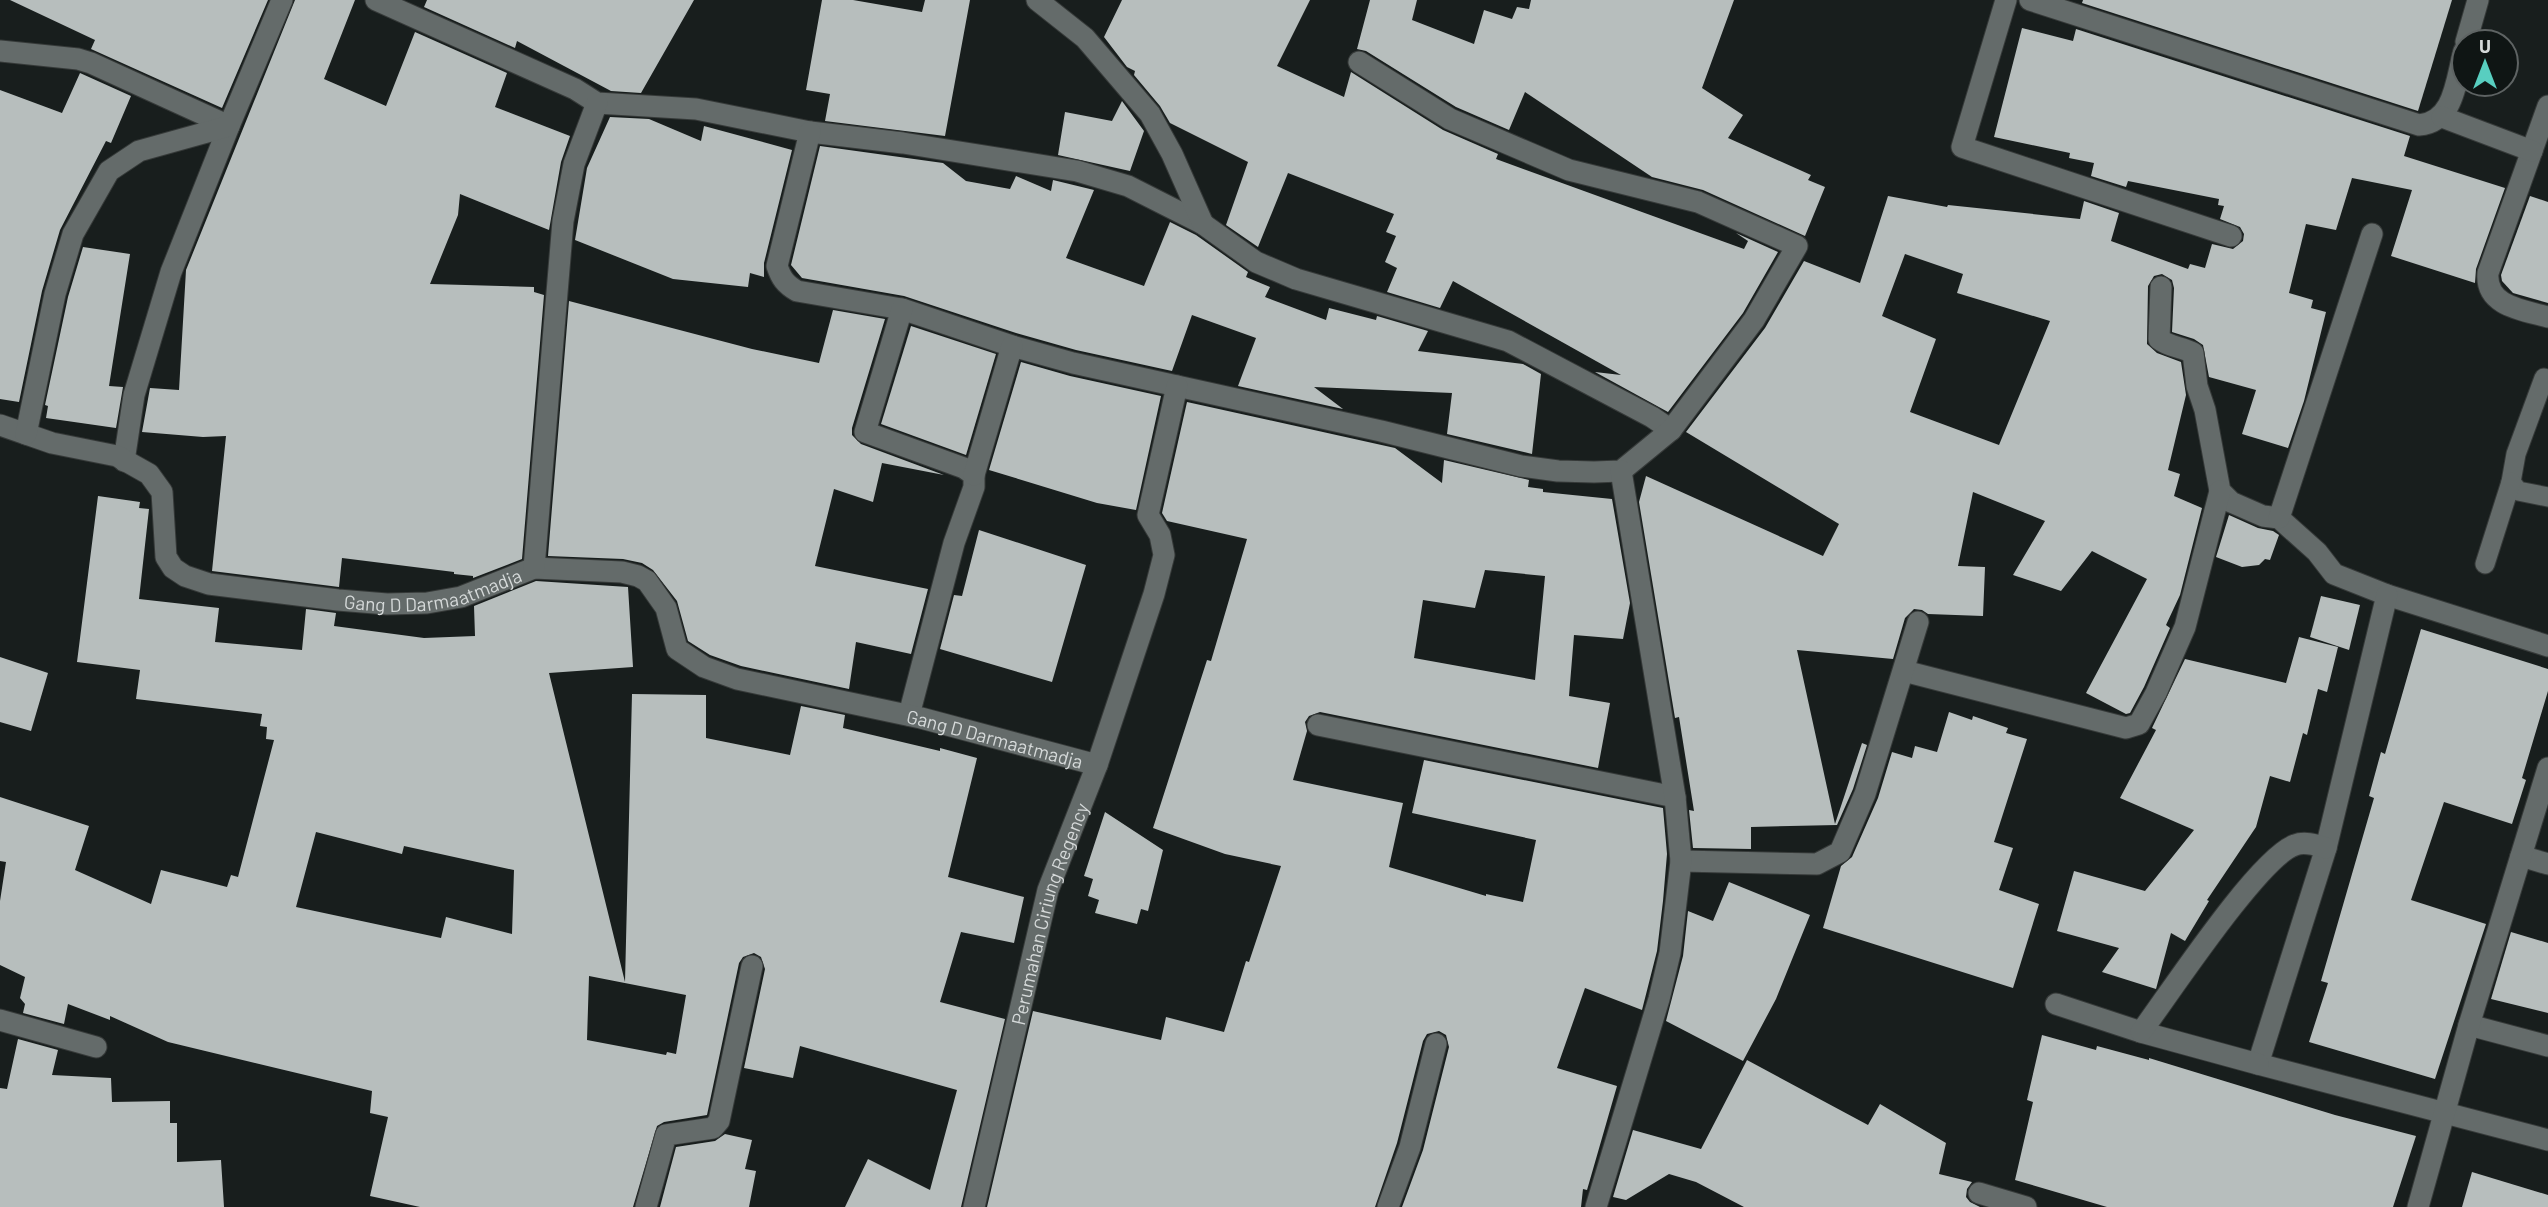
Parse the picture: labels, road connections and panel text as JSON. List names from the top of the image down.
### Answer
{
  "streets": {
    "street": ["Gang D Darmaatmadja", "Perumahan Ciriung Regency"]
  },
  "crossings": [
    ["Gang D Darmaatmadja", "Perumahan Ciriung Regency"]
  ],
  "north": "top"
}
